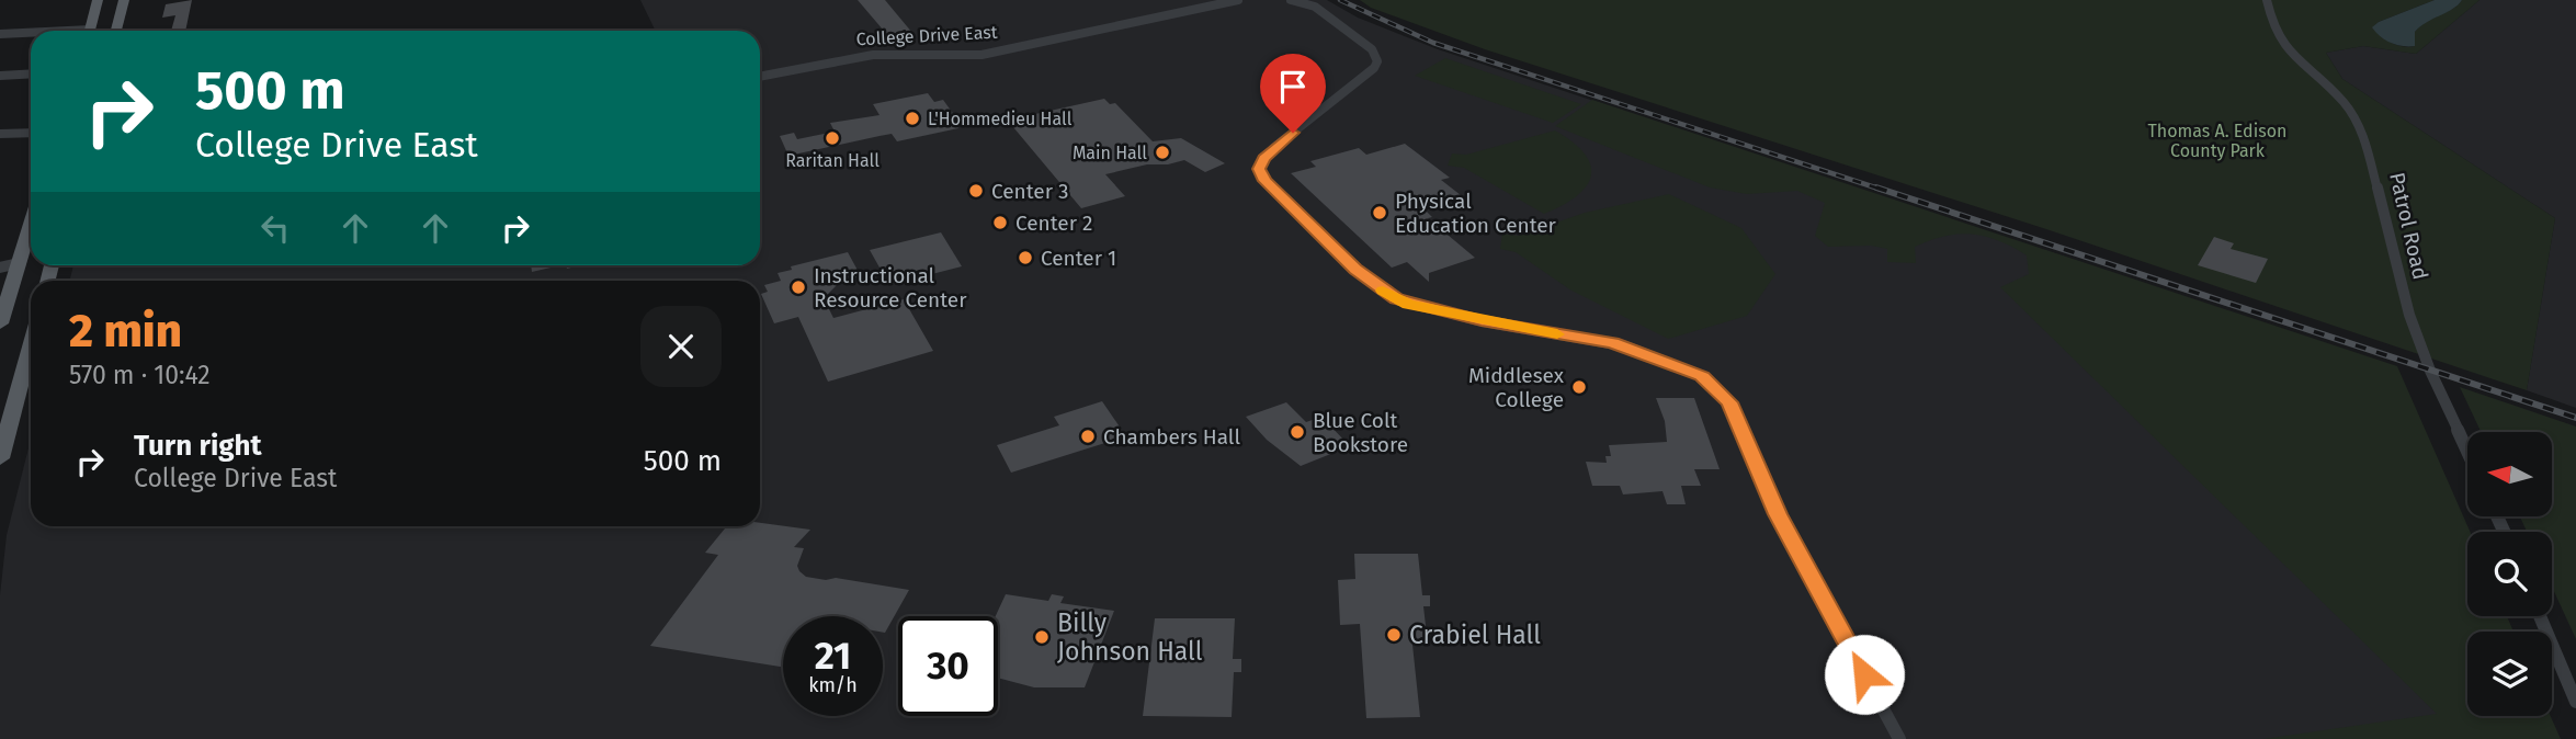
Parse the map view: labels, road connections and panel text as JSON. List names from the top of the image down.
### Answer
{
  "streets": {
    "street": ["College Drive East", "Patrol Road"]
  },
  "parks": ["Thomas A. Edison County Park"],
  "places": [
    "L'Hommedieu Hall",
    "Raritan Hall",
    "Main Hall",
    "Center 3",
    "Physical Education Center",
    "Center 2",
    "Center 1",
    "Instructional Resource Center",
    "Middlesex College",
    "Blue Colt Bookstore",
    "Chambers Hall",
    "Crabiel Hall",
    "Billy Johnson Hall"
  ],
  "north": "left",
  "page": {
    "turn": ["500 m", "College Drive East"],
    "heading": ["2 min", "570 m · 10:42"],
    "list": [
      {
        "name": "Turn right",
        "note": "College Drive East",
        "value": "500 m"
      }
    ],
    "speed": "21 km/h",
    "limit": "30"
  }
}
